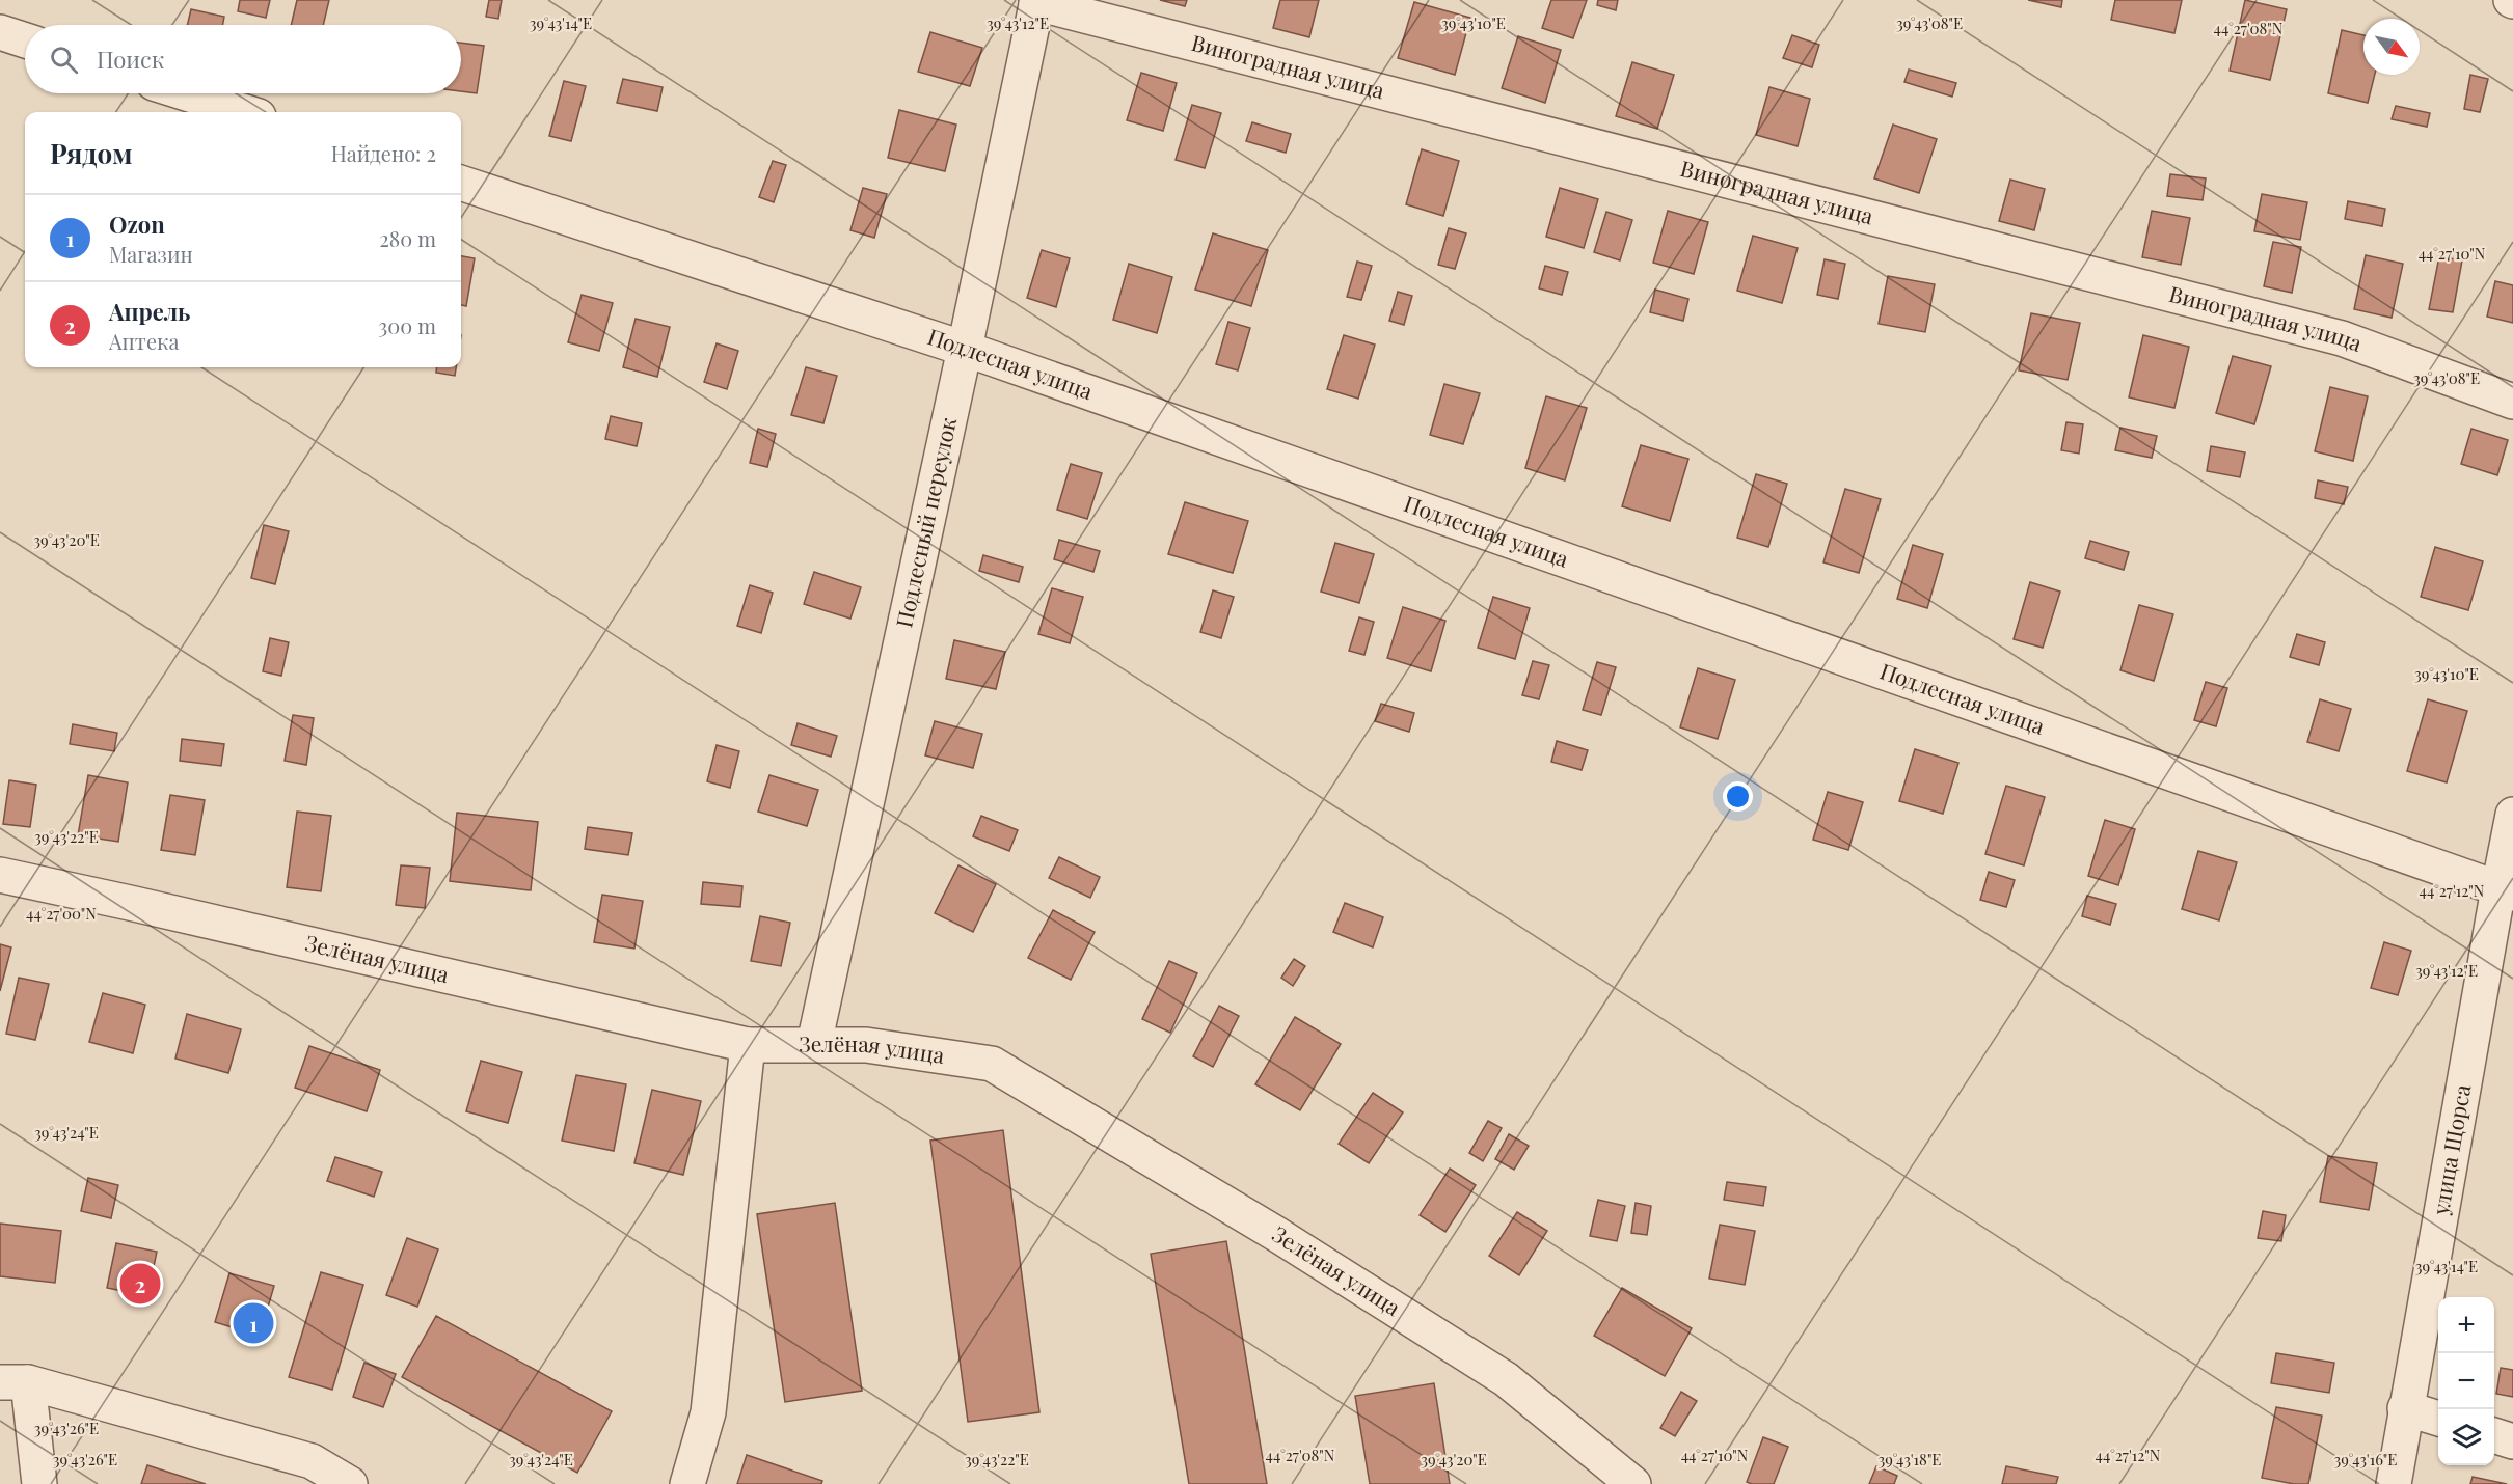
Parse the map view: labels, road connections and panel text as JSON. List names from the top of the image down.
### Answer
{
  "streets": {
    "street": [
      "Виноградная улица",
      "Подлесная улица",
      "Подлесный переулок",
      "Зелёная улица",
      "улица Щорса"
    ]
  },
  "crossings": [
    ["Виноградная улица", "Подлесный переулок"],
    ["Подлесная улица", "Подлесный переулок"],
    ["Подлесная улица", "улица Щорса"],
    ["Подлесный переулок", "Зелёная улица"]
  ],
  "north": "bottom right",
  "page": {
    "search": "Поиск",
    "heading": ["Рядом", "Найдено: 2"],
    "list": [
      {
        "mark": "1",
        "name": "Ozon",
        "note": "Магазин",
        "value": "280 m"
      },
      {
        "mark": "2",
        "name": "Апрель",
        "note": "Аптека",
        "value": "300 m"
      }
    ],
    "pins": ["2", "1"],
    "map_buttons": ["+", "−"]
  },
  "coordinates": [
    "39°43'12\"E",
    "39°43'14\"E",
    "39°43'10\"E",
    "39°43'08\"E",
    "44°27'08\"N",
    "44°27'10\"N",
    "39°43'20\"E",
    "39°43'22\"E",
    "44°27'12\"N",
    "44°27'00\"N",
    "39°43'24\"E",
    "39°43'26\"E",
    "39°43'18\"E",
    "39°43'16\"E"
  ]
}
